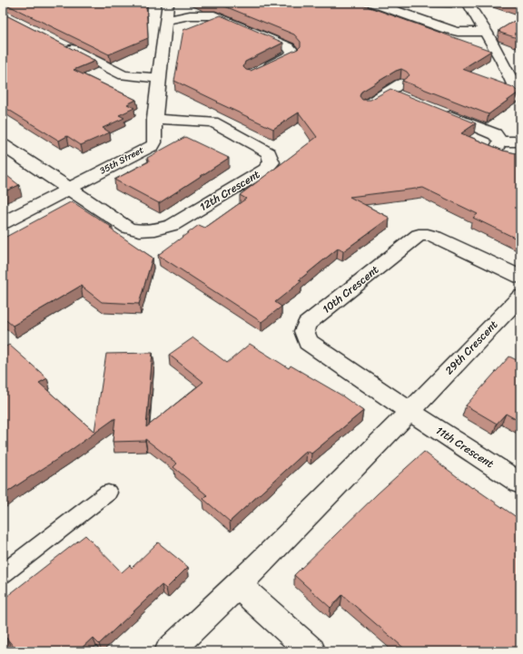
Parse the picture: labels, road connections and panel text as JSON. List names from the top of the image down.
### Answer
{
  "streets": {
    "street": [
      "35th Street",
      "12th Crescent",
      "10th Crescent",
      "29th Crescent",
      "11th Crescent"
    ]
  },
  "crossings": [
    ["35th Street", "12th Crescent"],
    ["10th Crescent", "29th Crescent"],
    ["10th Crescent", "11th Crescent"],
    ["29th Crescent", "11th Crescent"]
  ]
}
